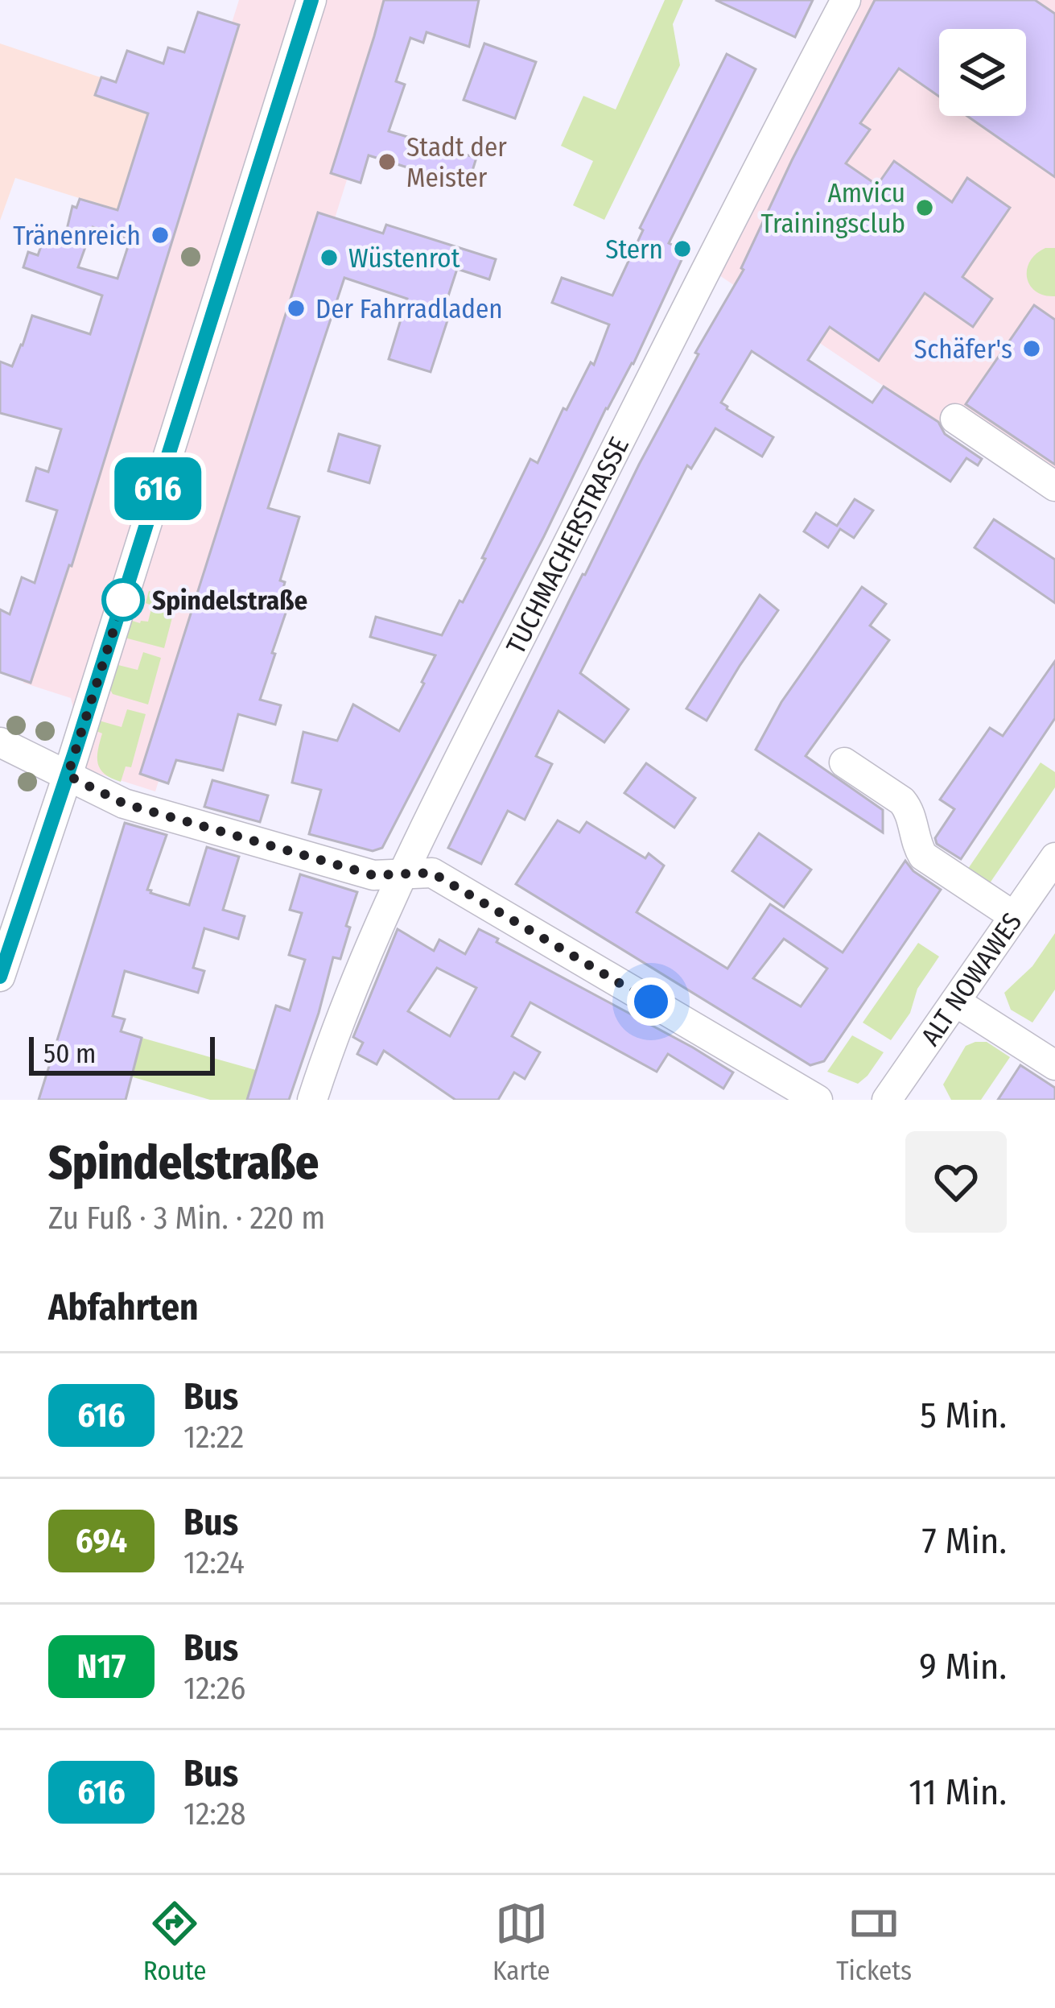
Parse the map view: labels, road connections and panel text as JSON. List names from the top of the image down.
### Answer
{
  "streets": {
    "street": ["TUCHMACHERSTRASSE", "ALT NOWAWES"]
  },
  "places": [
    "Stadt der Meister",
    "Amvicu Trainingsclub",
    "Tränenreich",
    "Stern",
    "Wüstenrot",
    "Der Fahrradladen",
    "Schäfer's",
    "Spindelstraße"
  ],
  "lines": ["bus line 616"],
  "scale_bar": "50 m",
  "page": {
    "on_map": "616",
    "scale": "50 m",
    "heading": [
      ["Spindelstraße", "Zu Fuß · 3 Min. · 220 m"],
      "Abfahrten"
    ],
    "list": [
      {
        "mark": "616",
        "name": "Bus",
        "note": "12:22",
        "value": "5 Min."
      },
      {
        "mark": "694",
        "name": "Bus",
        "note": "12:24",
        "value": "7 Min."
      },
      {
        "mark": "N17",
        "name": "Bus",
        "note": "12:26",
        "value": "9 Min."
      },
      {
        "mark": "616",
        "name": "Bus",
        "note": "12:28",
        "value": "11 Min."
      }
    ],
    "tabs": ["Route", "Karte", "Tickets"]
  }
}
